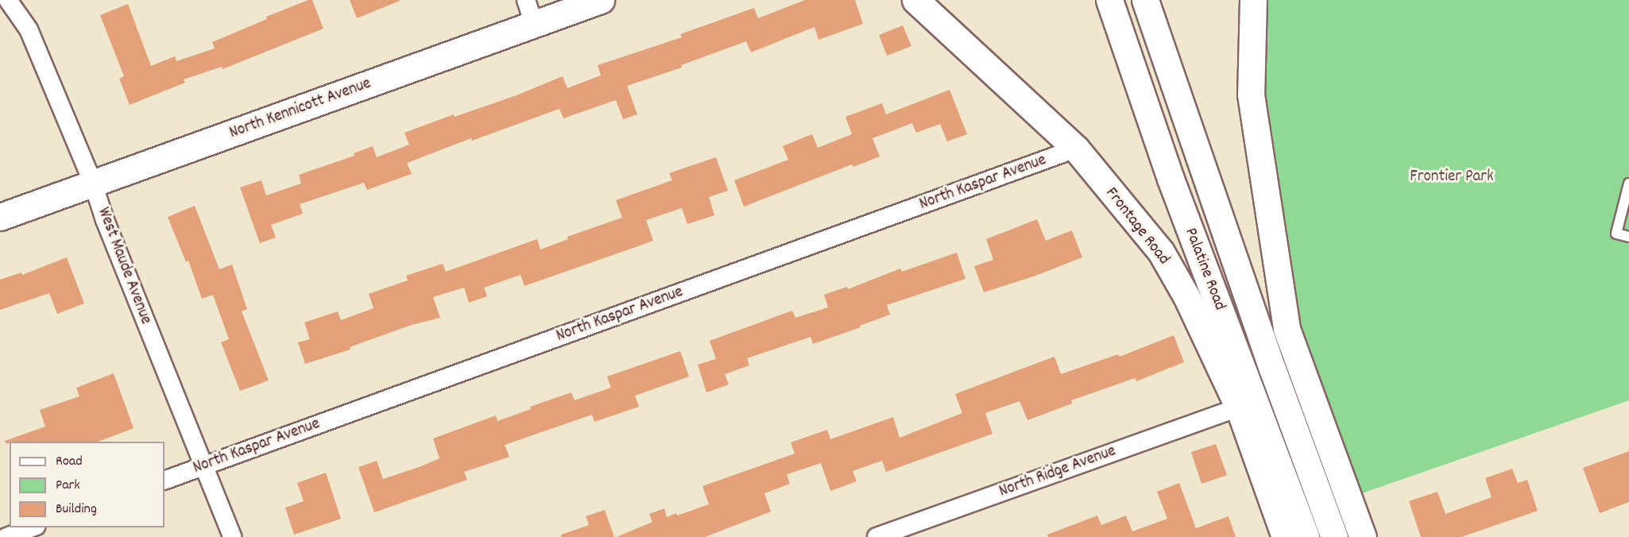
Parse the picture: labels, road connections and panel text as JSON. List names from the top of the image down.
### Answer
{
  "streets": {
    "main road": ["North Kennicott Avenue", "Frontage Road", "Palatine Road"],
    "street": ["North Kaspar Avenue", "West Maude Avenue", "North Ridge Avenue"]
  },
  "crossings": [
    ["North Kennicott Avenue", "West Maude Avenue"],
    ["North Kaspar Avenue", "Frontage Road"],
    ["North Kaspar Avenue", "West Maude Avenue"],
    ["Frontage Road", "North Ridge Avenue"]
  ],
  "parks": ["Frontier Park"],
  "legend": ["Road", "Park", "Building"]
}
